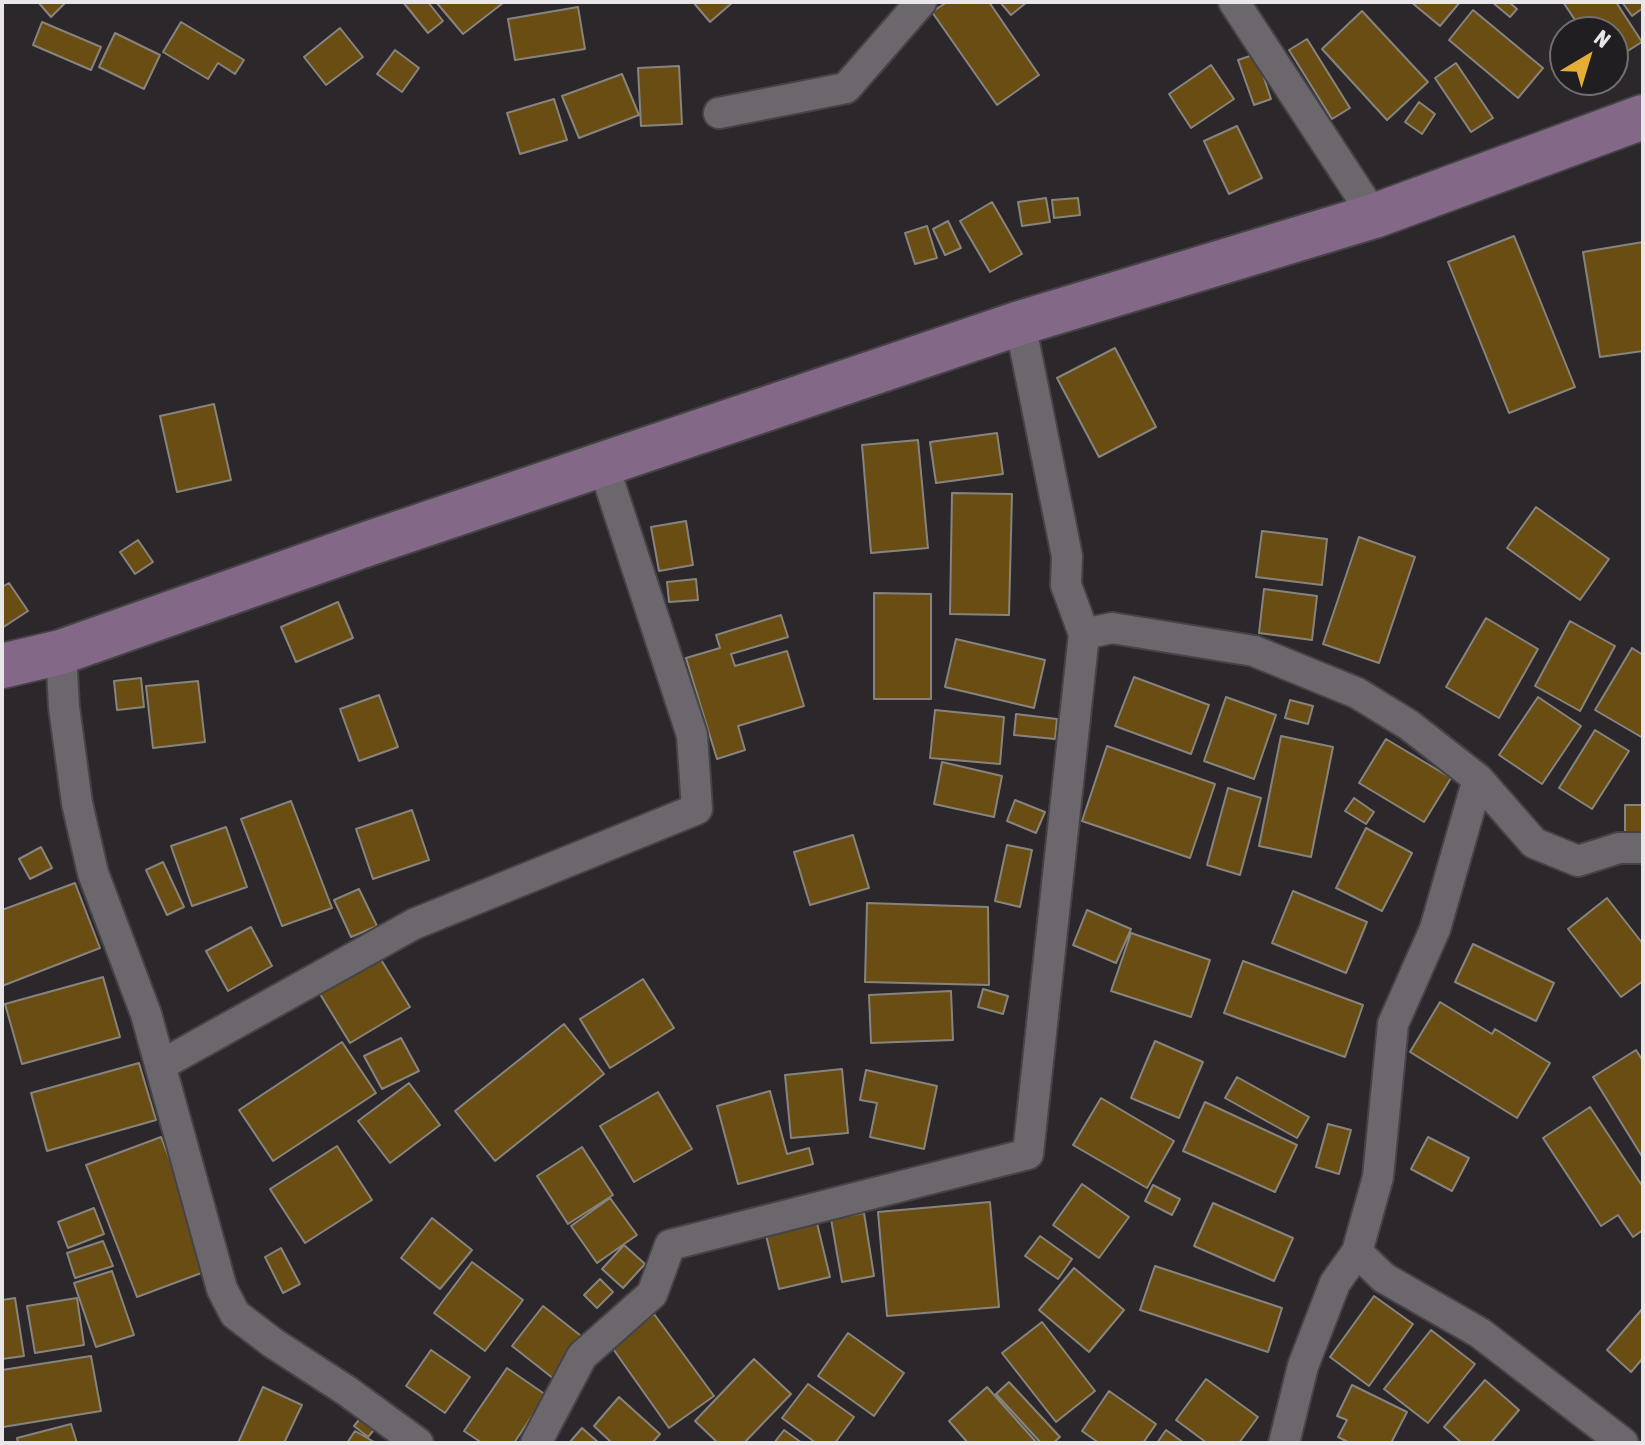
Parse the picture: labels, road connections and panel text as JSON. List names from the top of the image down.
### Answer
{
  "north": "top right"
}
